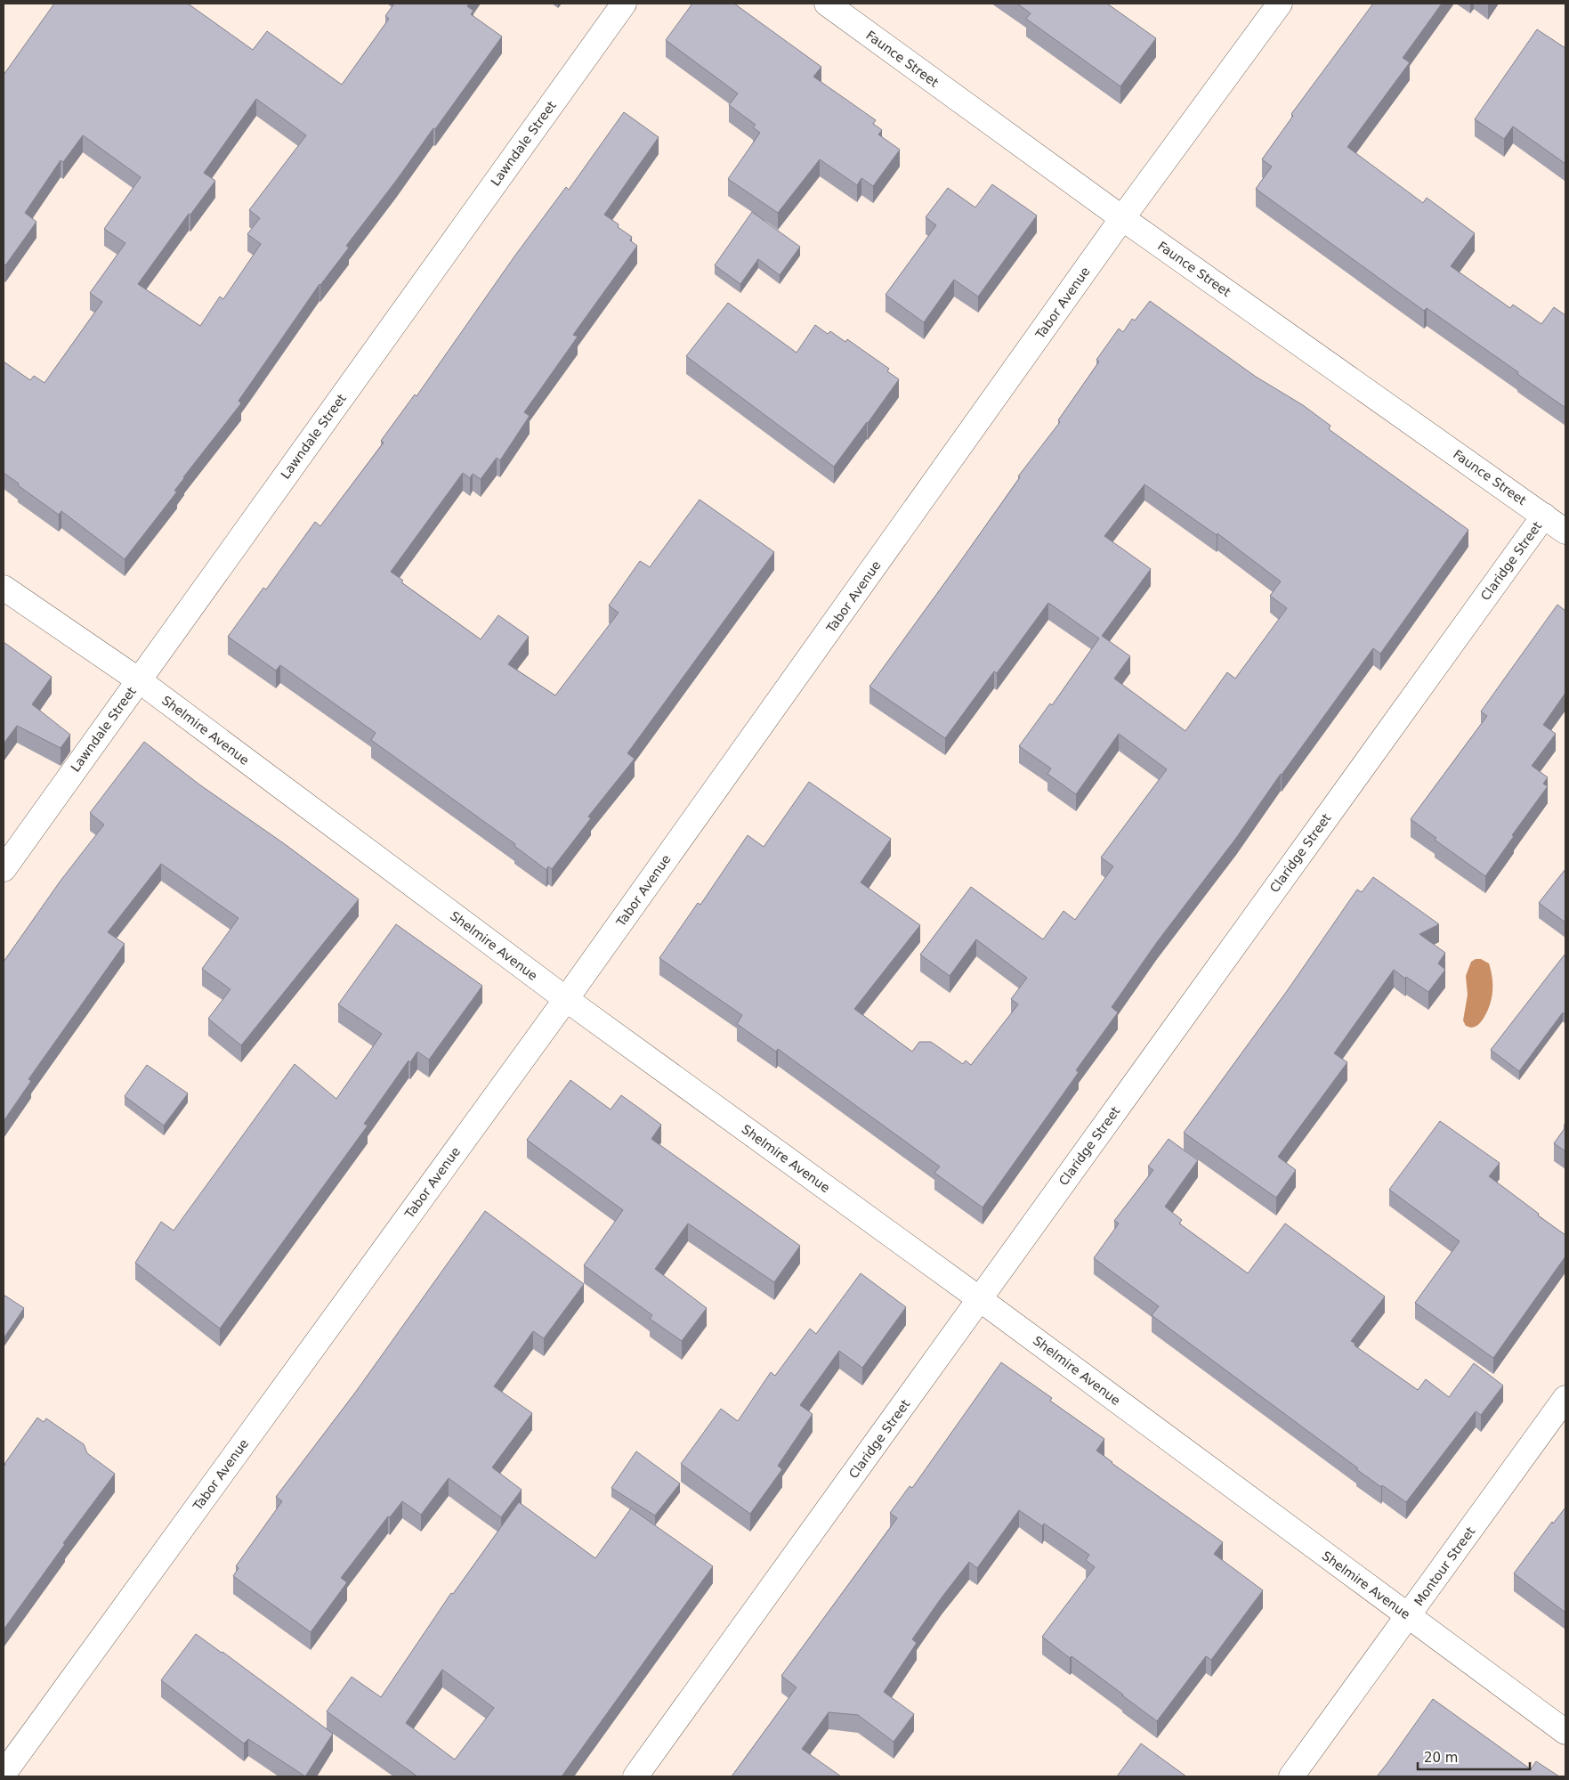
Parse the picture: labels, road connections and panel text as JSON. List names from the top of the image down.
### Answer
{
  "streets": {
    "street": [
      "Faunce Street",
      "Lawndale Street",
      "Tabor Avenue",
      "Claridge Street",
      "Shelmire Avenue",
      "Montour Street"
    ]
  },
  "crossings": [
    ["Faunce Street", "Tabor Avenue"],
    ["Faunce Street", "Claridge Street"],
    ["Lawndale Street", "Shelmire Avenue"],
    ["Tabor Avenue", "Shelmire Avenue"],
    ["Claridge Street", "Shelmire Avenue"],
    ["Shelmire Avenue", "Montour Street"]
  ],
  "scale_bar": "20 m"
}
